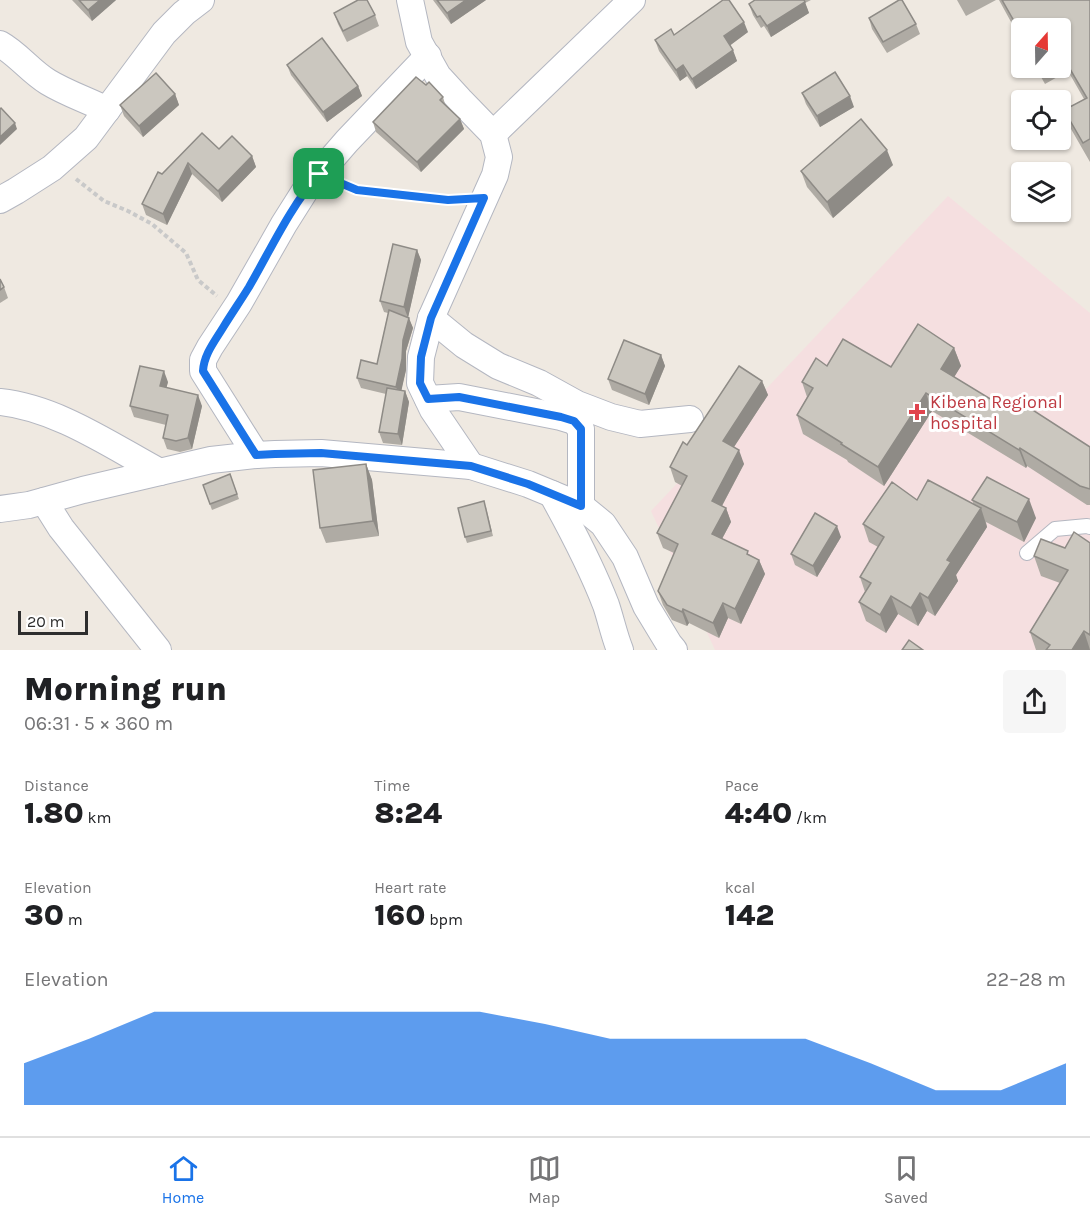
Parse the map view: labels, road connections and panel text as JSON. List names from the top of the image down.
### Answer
{
  "places": {
    "health": ["Kibena Regional hospital"]
  },
  "scale_bar": "20 m",
  "north": "top",
  "page": {
    "scale": "20 m",
    "heading": ["Morning run", "06:31 · 5 × 360 m"],
    "stats": [
      ["Distance", "1.80 km"],
      ["Time", "8:24"],
      ["Pace", "4:40 /km"],
      ["Elevation", "30 m"],
      ["Heart rate", "160 bpm"],
      ["kcal", "142"]
    ],
    "chart": ["Elevation", "22–28 m"],
    "tabs": ["Home", "Map", "Saved"]
  }
}
